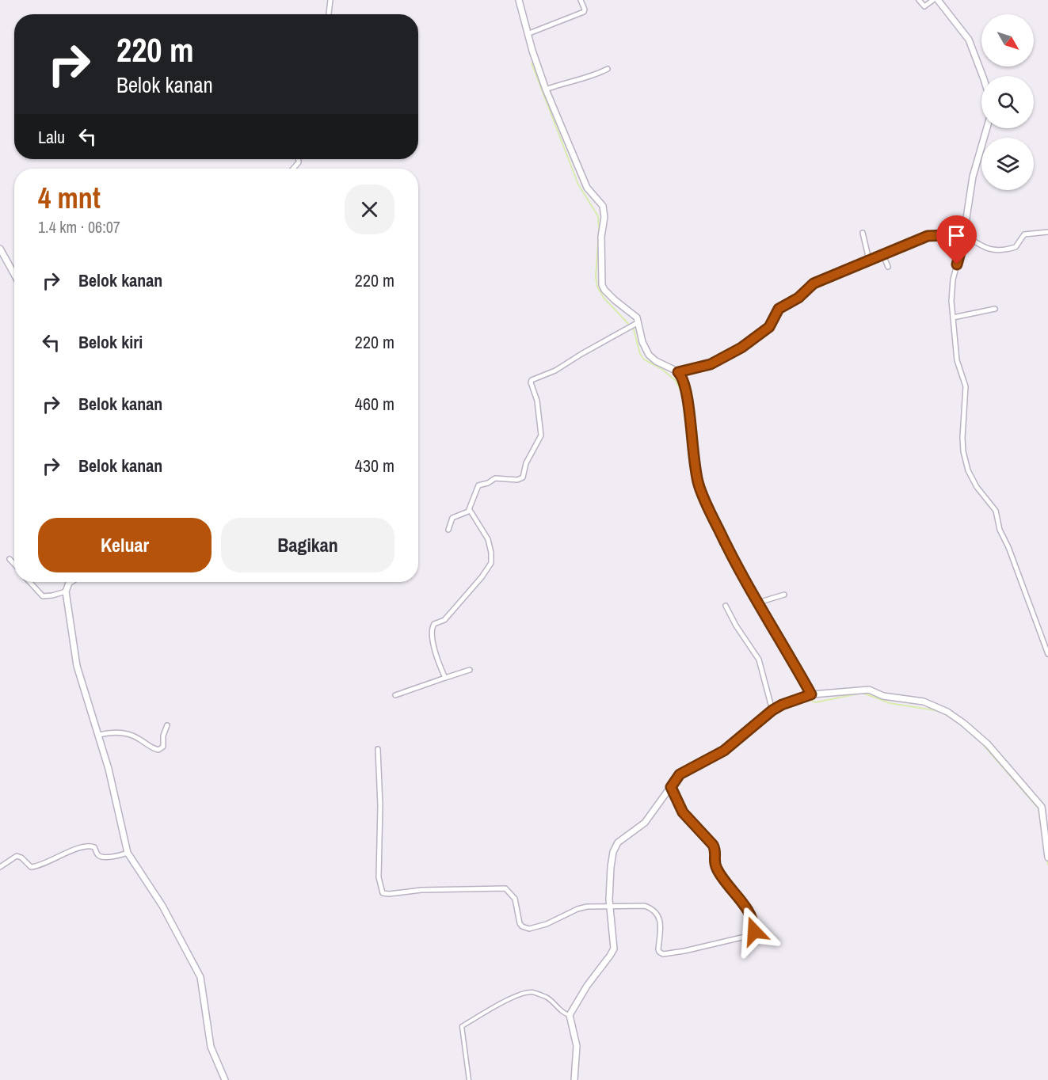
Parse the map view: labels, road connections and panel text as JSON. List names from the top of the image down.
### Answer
{
  "north": "bottom right",
  "page": {
    "turn": ["220 m", "Belok kanan"],
    "then": "Lalu",
    "heading": ["4 mnt", "1.4 km · 06:07"],
    "list": [
      {
        "name": "Belok kanan",
        "value": "220 m"
      },
      {
        "name": "Belok kiri",
        "value": "220 m"
      },
      {
        "name": "Belok kanan",
        "value": "460 m"
      },
      {
        "name": "Belok kanan",
        "value": "430 m"
      }
    ],
    "buttons": ["Keluar", "Bagikan"]
  }
}
